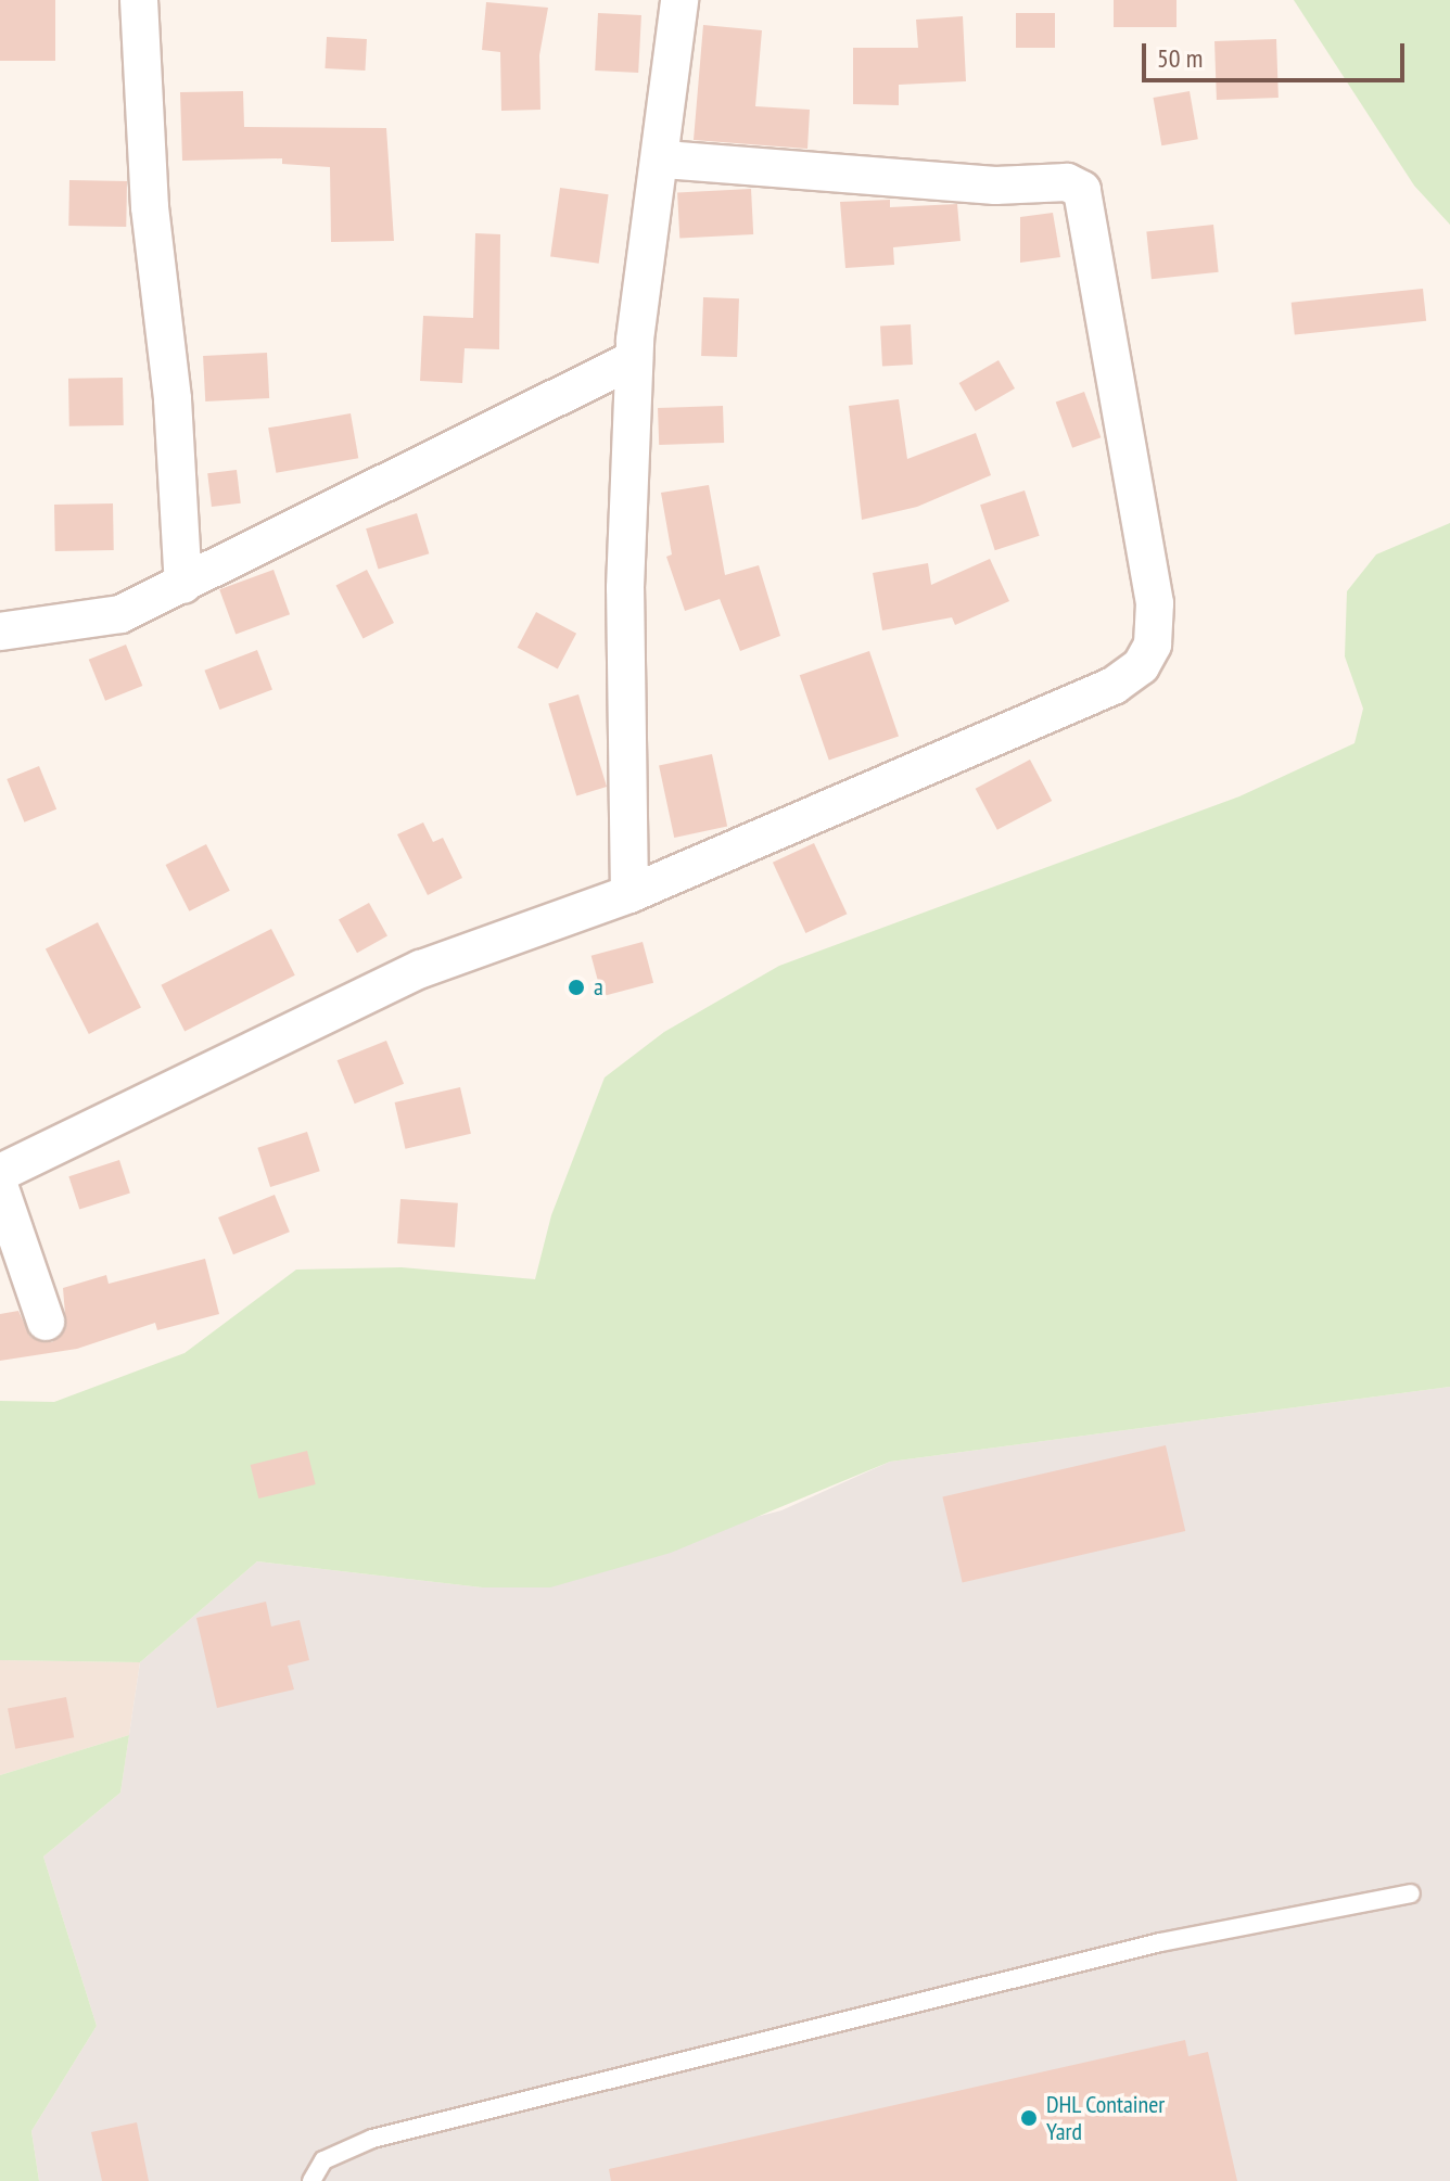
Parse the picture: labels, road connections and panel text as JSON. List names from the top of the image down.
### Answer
{
  "places": ["a", "DHL Container Yard"],
  "scale_bar": "50 m"
}
